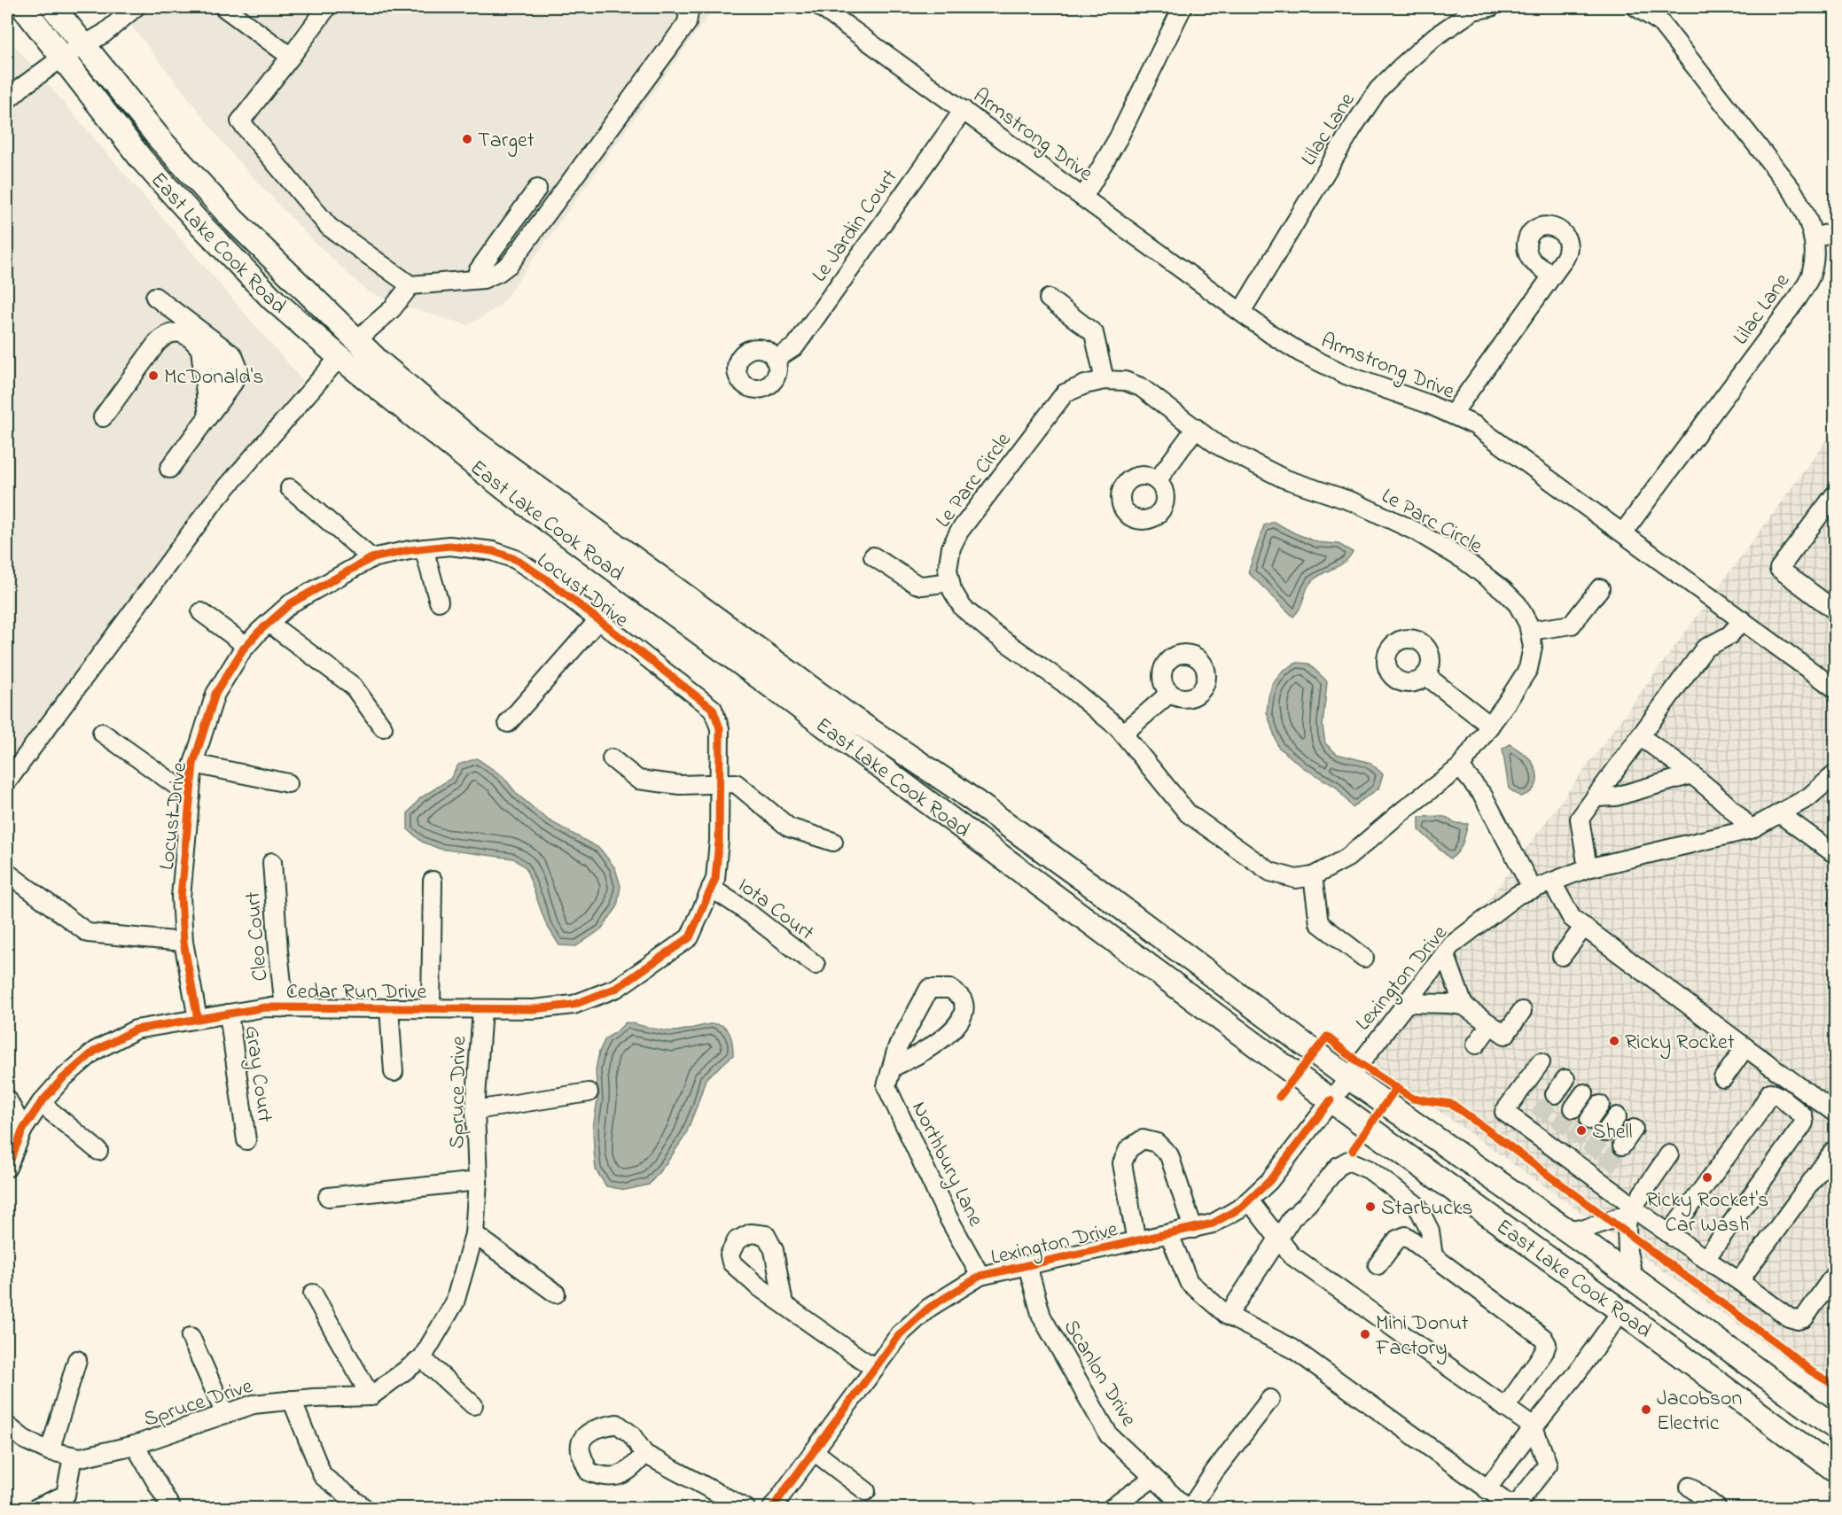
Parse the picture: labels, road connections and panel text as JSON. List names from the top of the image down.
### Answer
{
  "streets": {
    "main road": ["East Lake Cook Road"],
    "street": [
      "Lilac Lane",
      "Armstrong Drive",
      "Le Jardin Court",
      "Le Parc Circle",
      "Locust Drive",
      "Iota Court",
      "Cleo Court",
      "Lexington Drive",
      "Cedar Run Drive",
      "Gray Court",
      "Spruce Drive",
      "Northbury Lane",
      "Scanlon Drive"
    ]
  },
  "crossings": [
    ["Lilac Lane", "Armstrong Drive"],
    ["Armstrong Drive", "Le Jardin Court"],
    ["East Lake Cook Road", "Lexington Drive"],
    ["Locust Drive", "Iota Court"],
    ["Locust Drive", "Cedar Run Drive"],
    ["Iota Court", "Cedar Run Drive"],
    ["Cleo Court", "Cedar Run Drive"],
    ["Lexington Drive", "Northbury Lane"],
    ["Lexington Drive", "Scanlon Drive"],
    ["Cedar Run Drive", "Gray Court"],
    ["Cedar Run Drive", "Spruce Drive"]
  ],
  "places": [
    "Target",
    "McDonald's",
    "Ricky Rocket",
    "Shell",
    "Ricky Rocket's Car Wash",
    "Starbucks",
    "Mini Donut Factory",
    "Jacobson Electric"
  ]
}
